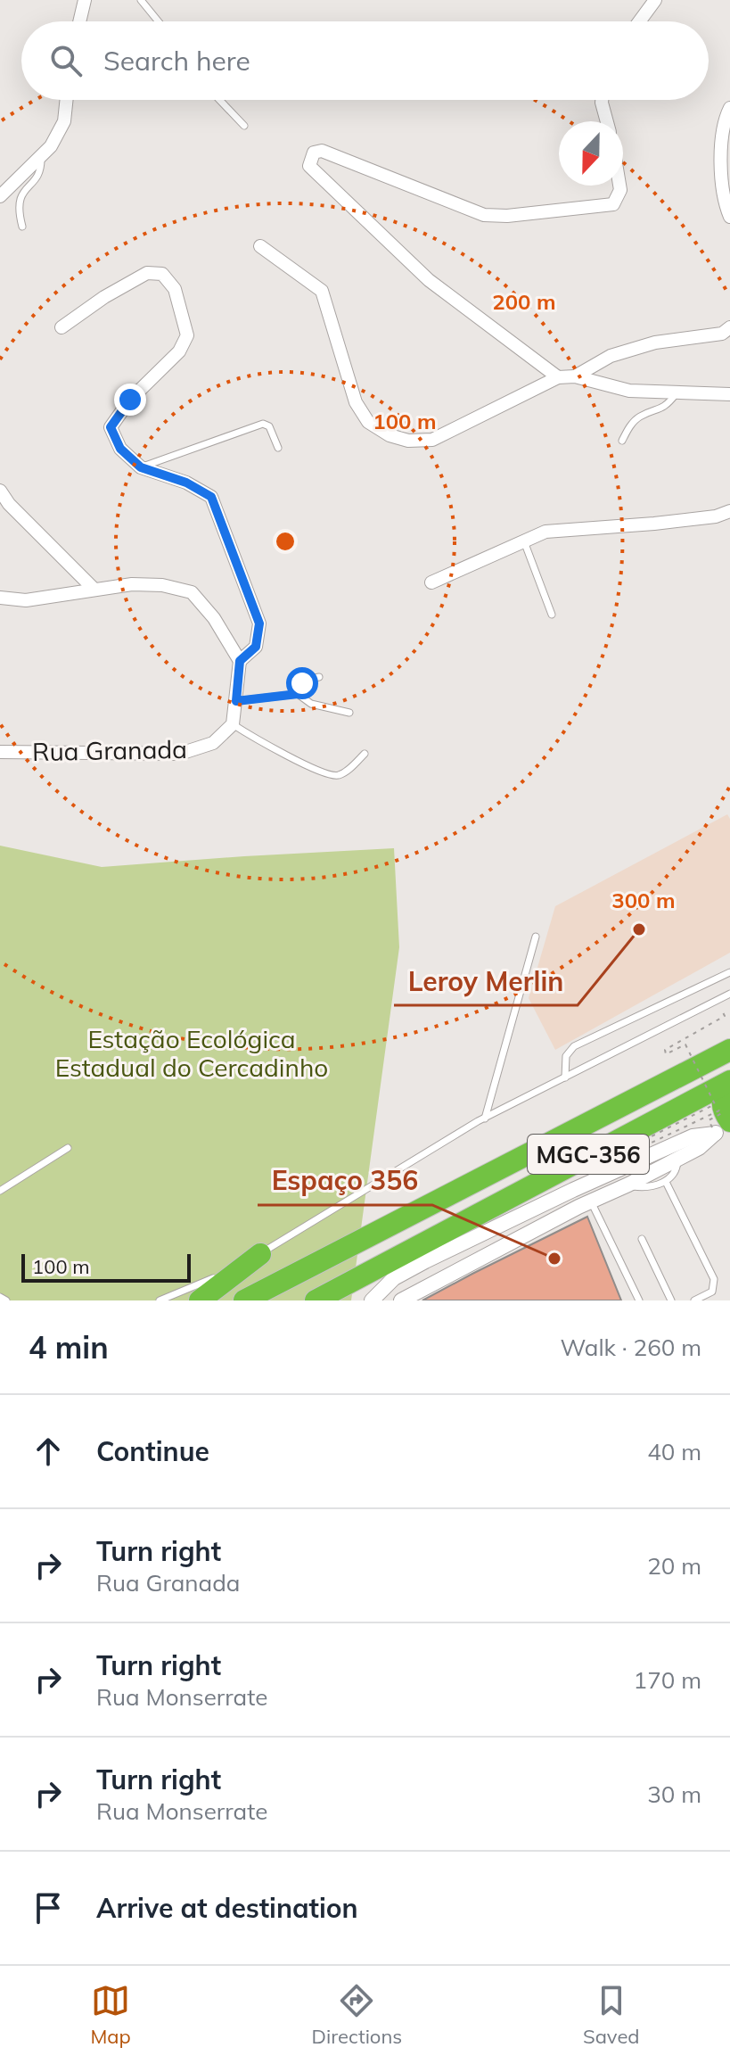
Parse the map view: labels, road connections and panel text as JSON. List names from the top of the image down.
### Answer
{
  "streets": {
    "highway": ["MGC-356"],
    "street": ["Rua Granada"]
  },
  "parks": ["Estação Ecológica Estadual do Cercadinho"],
  "places": ["Leroy Merlin", "Espaço 356"],
  "scale_bar": "100 m",
  "north": "bottom",
  "page": {
    "search": "Search here",
    "scale": "100 m",
    "heading": ["4 min", "Walk · 260 m"],
    "list": [
      ["Continue", "40 m"],
      ["Turn right", "Rua Granada", "20 m"],
      ["Turn right", "Rua Monserrate", "170 m"],
      ["Turn right", "Rua Monserrate", "30 m"],
      "Arrive at destination"
    ],
    "nav": ["Map", "Directions", "Saved"]
  },
  "rings": ["200 m", "100 m", "300 m"]
}
